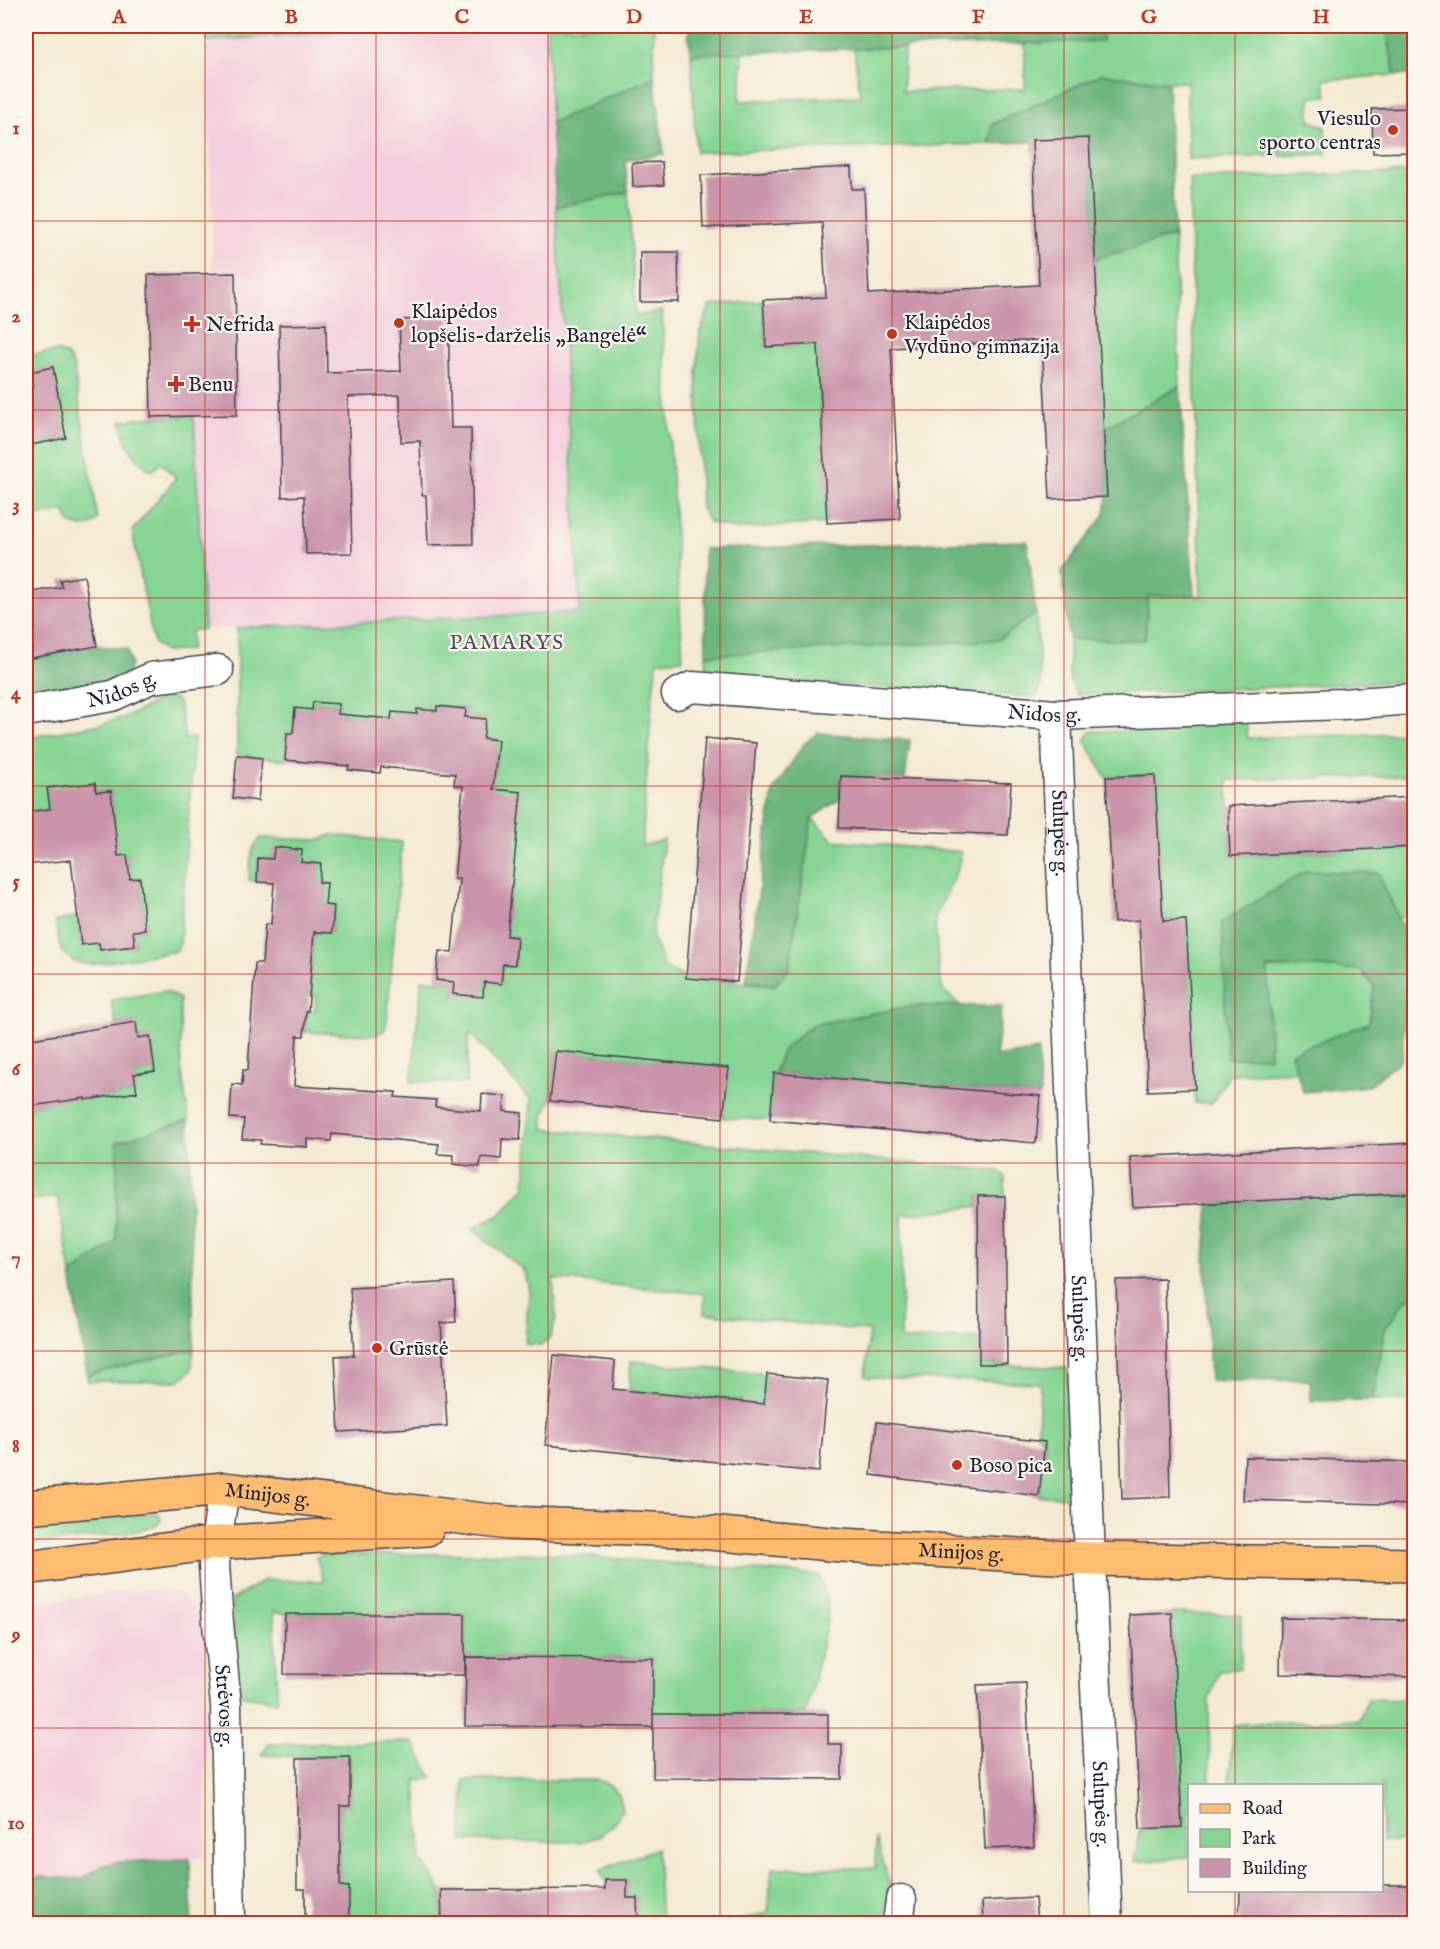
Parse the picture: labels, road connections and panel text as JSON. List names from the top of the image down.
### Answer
{
  "streets": {
    "main road": ["Minijos g."],
    "street": ["Nidos g.", "Sulupės g.", "Strėvos g."]
  },
  "crossings": [
    ["Nidos g.", "Sulupės g."],
    ["Sulupės g.", "Minijos g."],
    ["Minijos g.", "Strėvos g."]
  ],
  "districts": ["PAMARYS"],
  "places": {
    "other": [
      "Viesulo sporto centras",
      "Klaipėdos lopšelis-darželis „Bangelė“",
      "Klaipėdos Vydūno gimnazija",
      "Grūstė",
      "Boso pica"
    ],
    "health": ["Nefrida", "Benu"]
  },
  "legend": ["Road", "Park", "Building"],
  "grid": {
    "columns": [
      "A",
      "B",
      "C",
      "D",
      "E",
      "F",
      "G",
      "H"
    ],
    "rows": [
      "1",
      "2",
      "3",
      "4",
      "5",
      "6",
      "7",
      "8",
      "9",
      "10"
    ]
  }
}
